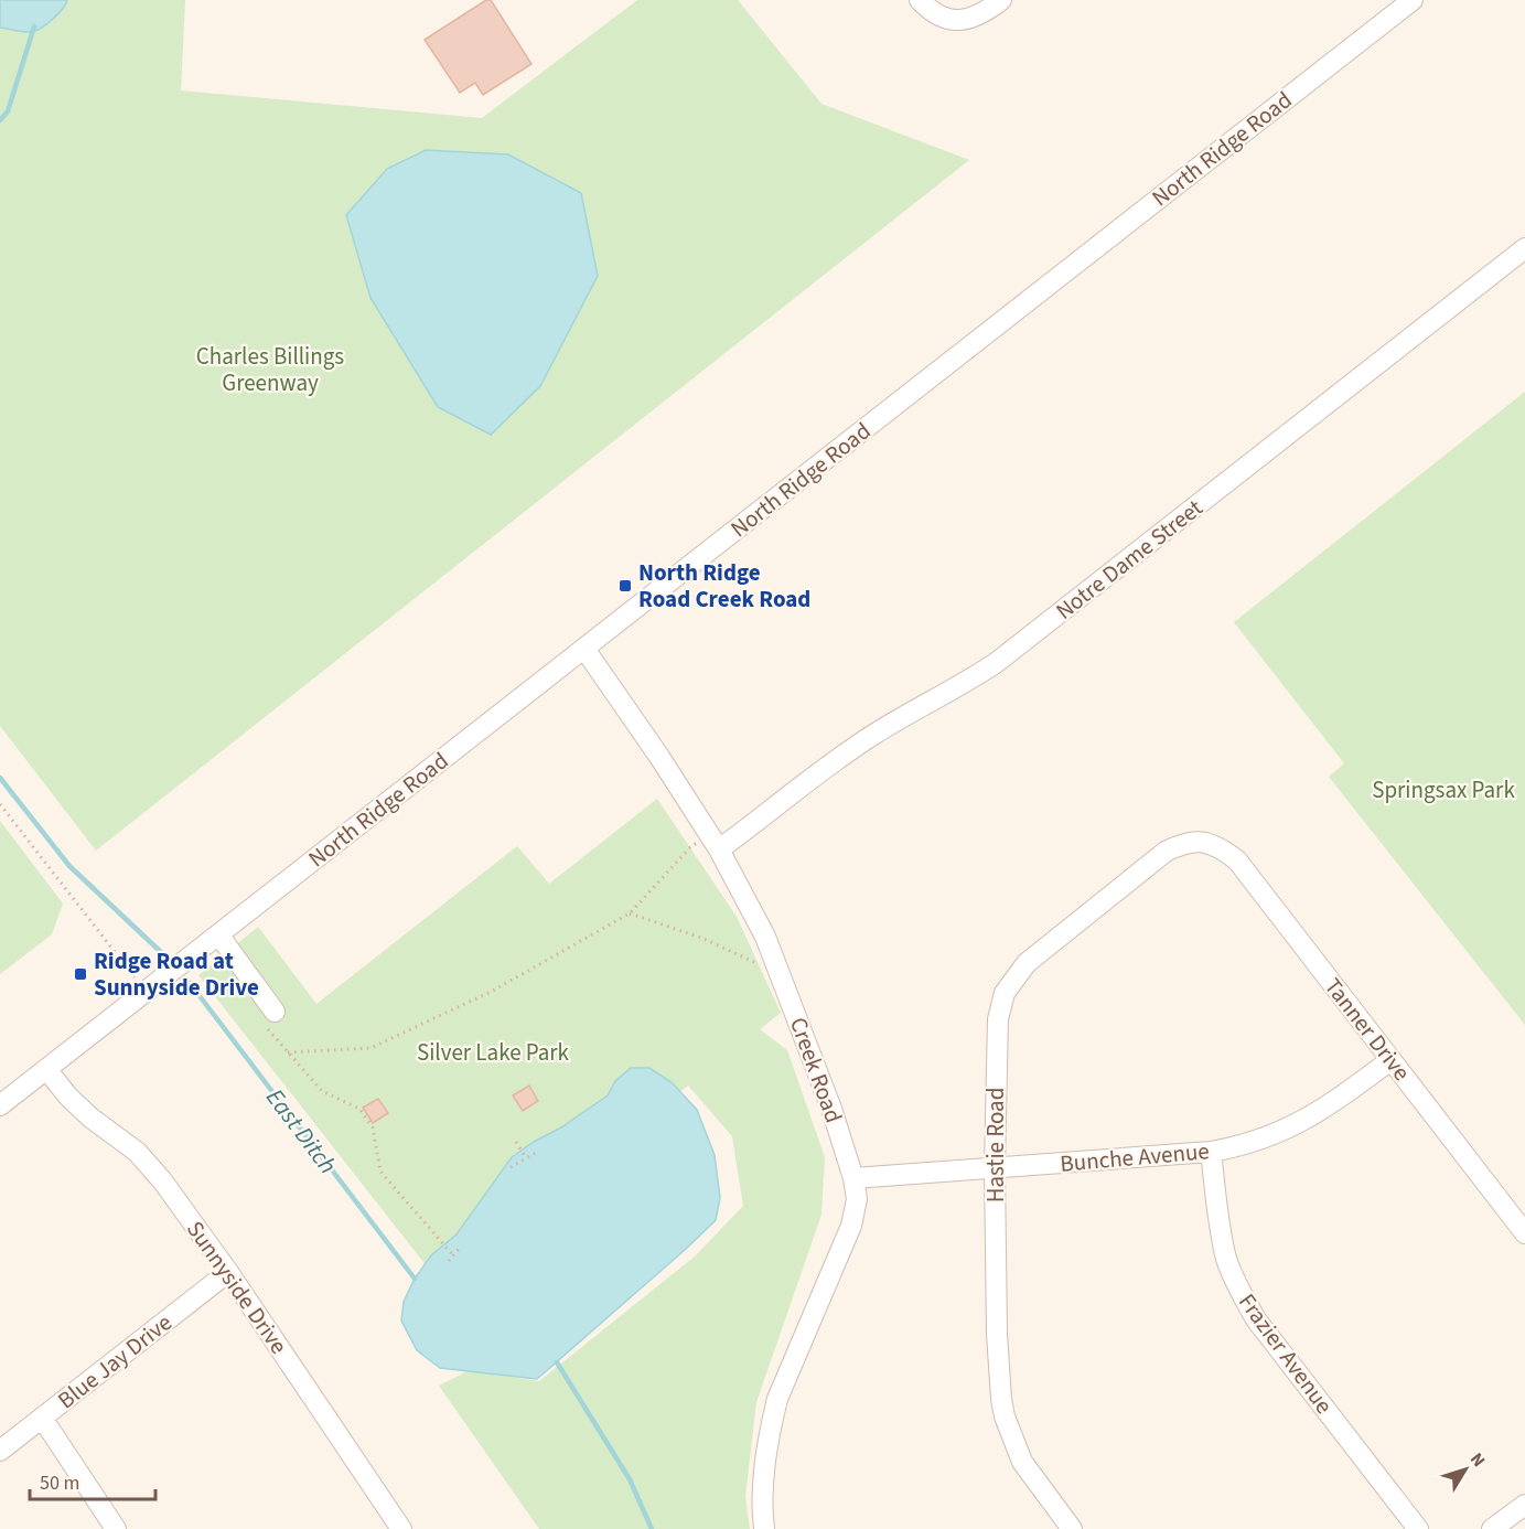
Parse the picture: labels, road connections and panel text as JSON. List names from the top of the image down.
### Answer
{
  "streets": {
    "street": [
      "North Ridge Road",
      "Notre Dame Street",
      "Tanner Drive",
      "Creek Road",
      "Hastie Road",
      "Bunche Avenue",
      "Sunnyside Drive",
      "Frazier Avenue",
      "Blue Jay Drive"
    ]
  },
  "crossings": [
    ["North Ridge Road", "Creek Road"],
    ["North Ridge Road", "Sunnyside Drive"],
    ["Notre Dame Street", "Creek Road"],
    ["Tanner Drive", "Hastie Road"],
    ["Tanner Drive", "Bunche Avenue"],
    ["Creek Road", "Bunche Avenue"],
    ["Hastie Road", "Bunche Avenue"],
    ["Bunche Avenue", "Frazier Avenue"],
    ["Sunnyside Drive", "Blue Jay Drive"]
  ],
  "water": ["East Ditch"],
  "parks": ["Charles Billings Greenway", "Springsax Park", "Silver Lake Park"],
  "places": {
    "transit": ["North Ridge Road Creek Road", "Ridge Road at Sunnyside Drive"]
  },
  "scale_bar": "50 m",
  "north": "top right"
}
